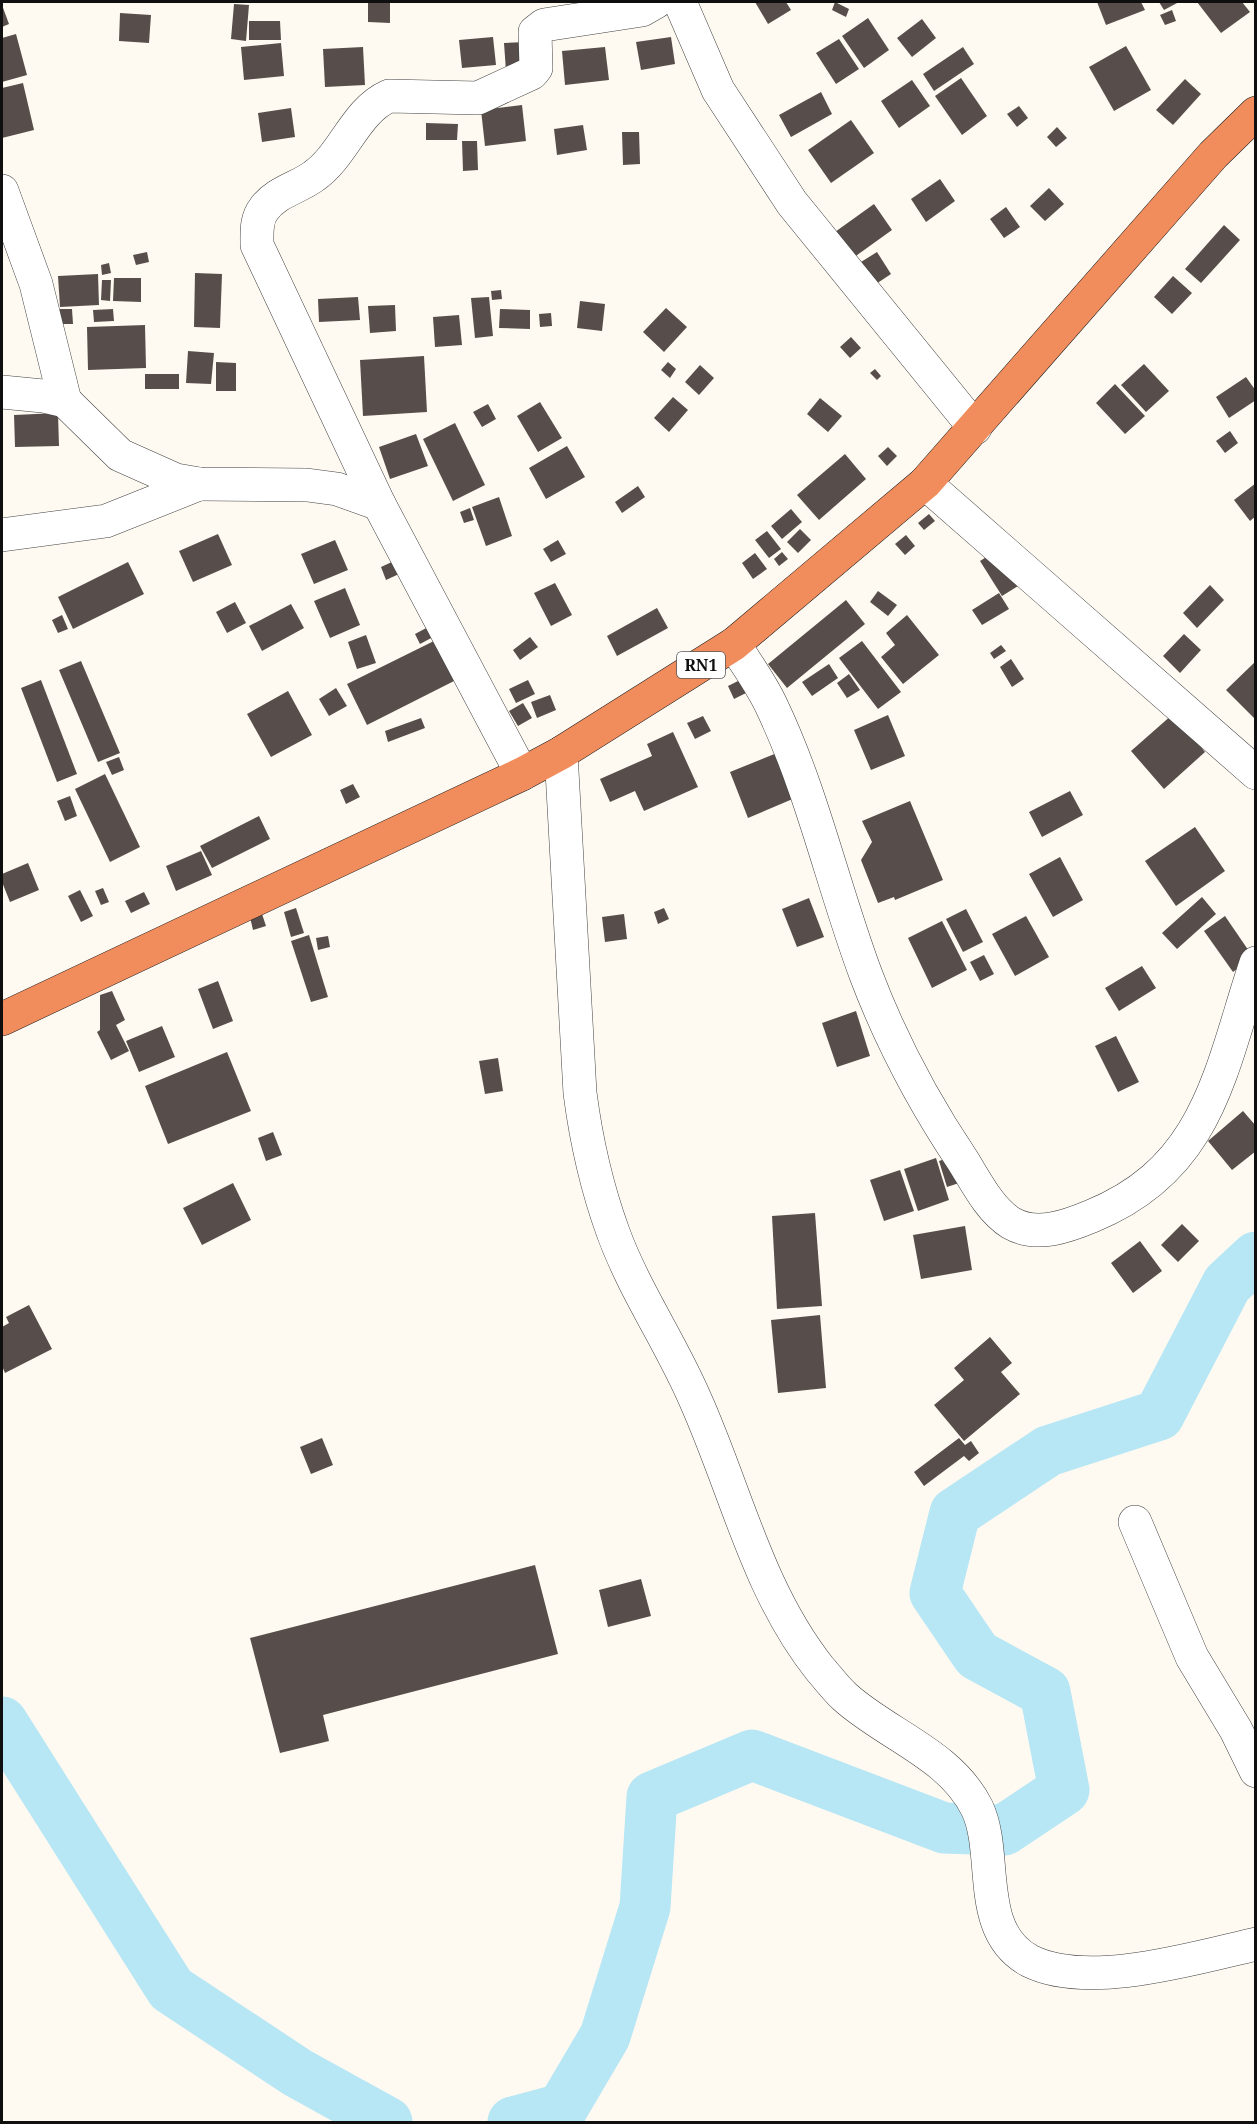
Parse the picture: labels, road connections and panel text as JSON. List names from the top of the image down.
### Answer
{
  "streets": {
    "highway": ["RN1"]
  }
}
